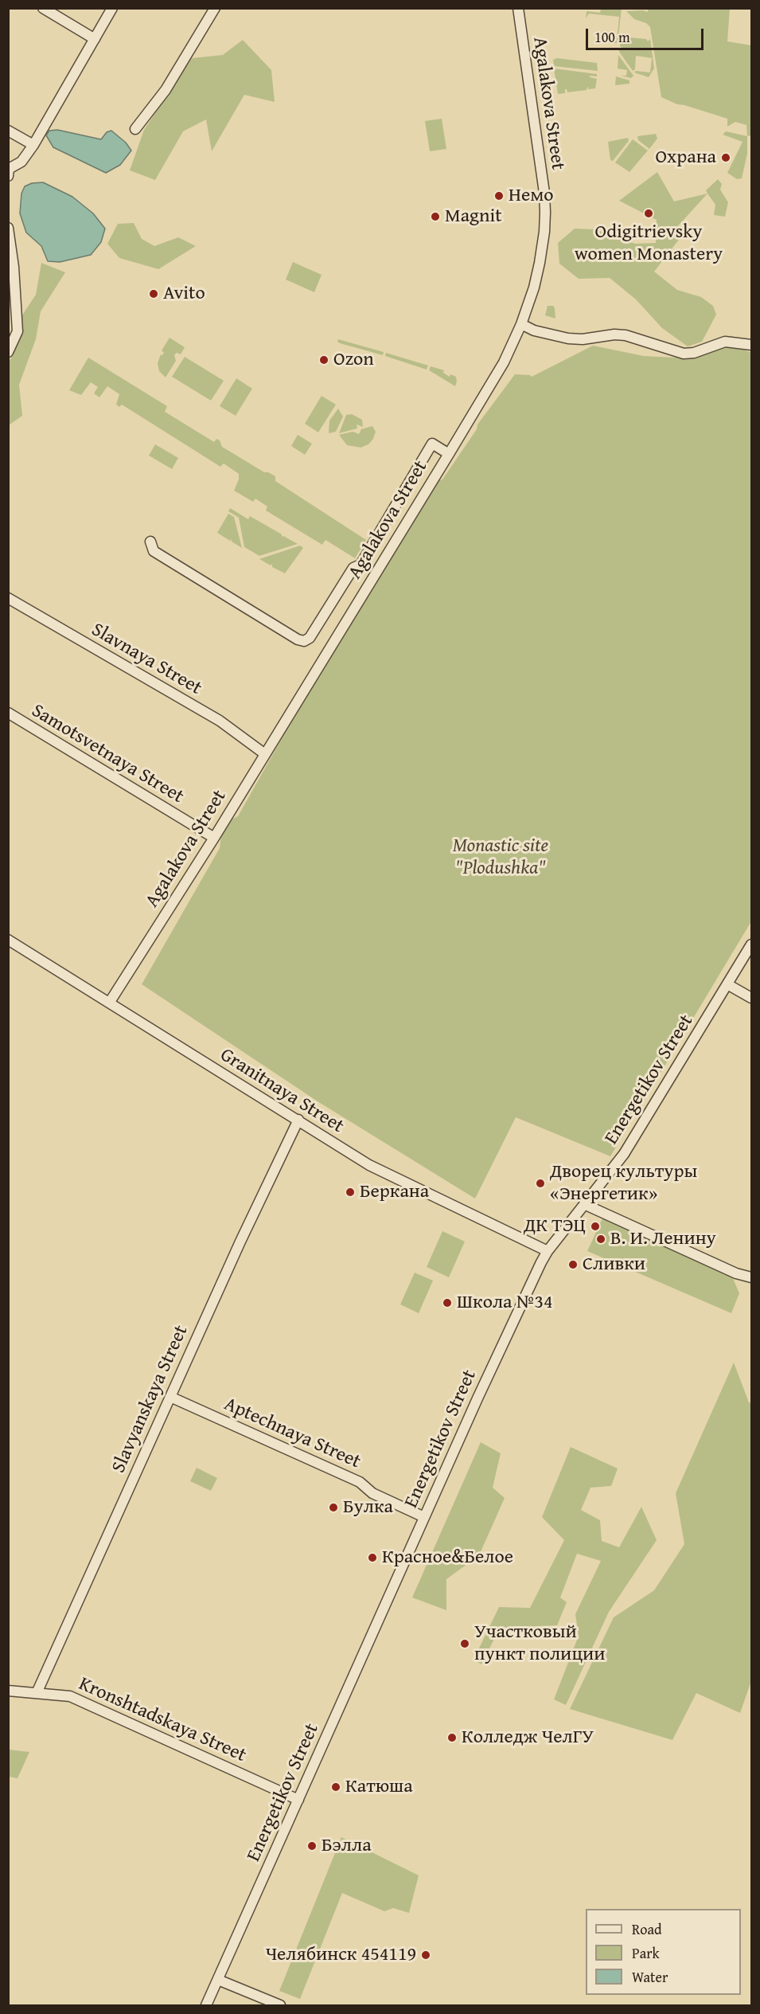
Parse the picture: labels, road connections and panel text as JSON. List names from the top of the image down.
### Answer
{
  "streets": {
    "street": [
      "Agalakova Street",
      "Slavnaya Street",
      "Samotsvetnaya Street",
      "Energetikov Street",
      "Granitnaya Street",
      "Slavyanskaya Street",
      "Aptechnaya Street",
      "Kronshtadskaya Street"
    ]
  },
  "crossings": [
    ["Agalakova Street", "Slavnaya Street"],
    ["Agalakova Street", "Samotsvetnaya Street"],
    ["Agalakova Street", "Granitnaya Street"],
    ["Energetikov Street", "Granitnaya Street"],
    ["Energetikov Street", "Aptechnaya Street"],
    ["Energetikov Street", "Kronshtadskaya Street"],
    ["Granitnaya Street", "Slavyanskaya Street"],
    ["Slavyanskaya Street", "Aptechnaya Street"],
    ["Slavyanskaya Street", "Kronshtadskaya Street"]
  ],
  "parks": ["Monastic site \"Plodushka\""],
  "places": [
    "Охрана",
    "Немо",
    "Odigitrievsky women Monastery",
    "Magnit",
    "Avito",
    "Ozon",
    "Дворец культуры «Энергетик»",
    "Беркана",
    "ДК ТЭЦ",
    "В. И. Ленину",
    "Сливки",
    "Школа №34",
    "Булка",
    "Красное&Белое",
    "Участковый пункт полиции",
    "Колледж ЧелГУ",
    "Катюша",
    "Бэлла",
    "Челябинск 454119"
  ],
  "legend": ["Road", "Park", "Water"],
  "scale_bar": "100 m"
}
